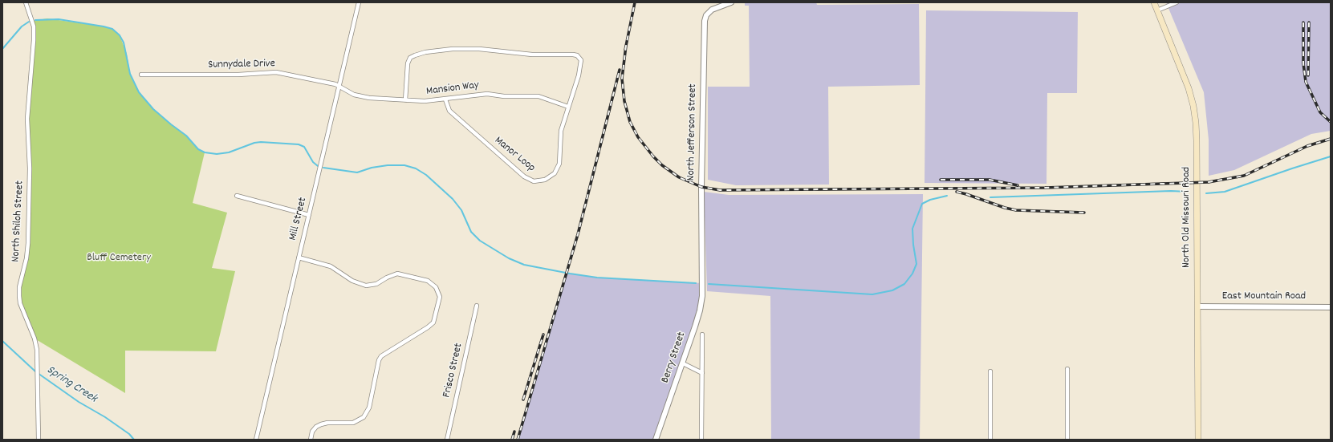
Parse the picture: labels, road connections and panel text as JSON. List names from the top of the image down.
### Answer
{
  "streets": {
    "main road": ["North Old Missouri Road"],
    "street": [
      "Sunnydale Drive",
      "Mansion Way",
      "North Jefferson Street",
      "Manor Loop",
      "Mill Street",
      "North Shiloh Street",
      "East Mountain Road",
      "Berry Street",
      "Frisco Street"
    ]
  },
  "crossings": [
    ["Sunnydale Drive", "Mansion Way"],
    ["Sunnydale Drive", "Mill Street"],
    ["Mansion Way", "Manor Loop"],
    ["Mansion Way", "Mill Street"],
    ["North Jefferson Street", "Berry Street"],
    ["North Old Missouri Road", "East Mountain Road"]
  ],
  "water": ["Spring Creek"],
  "parks": ["Bluff Cemetery"]
}
